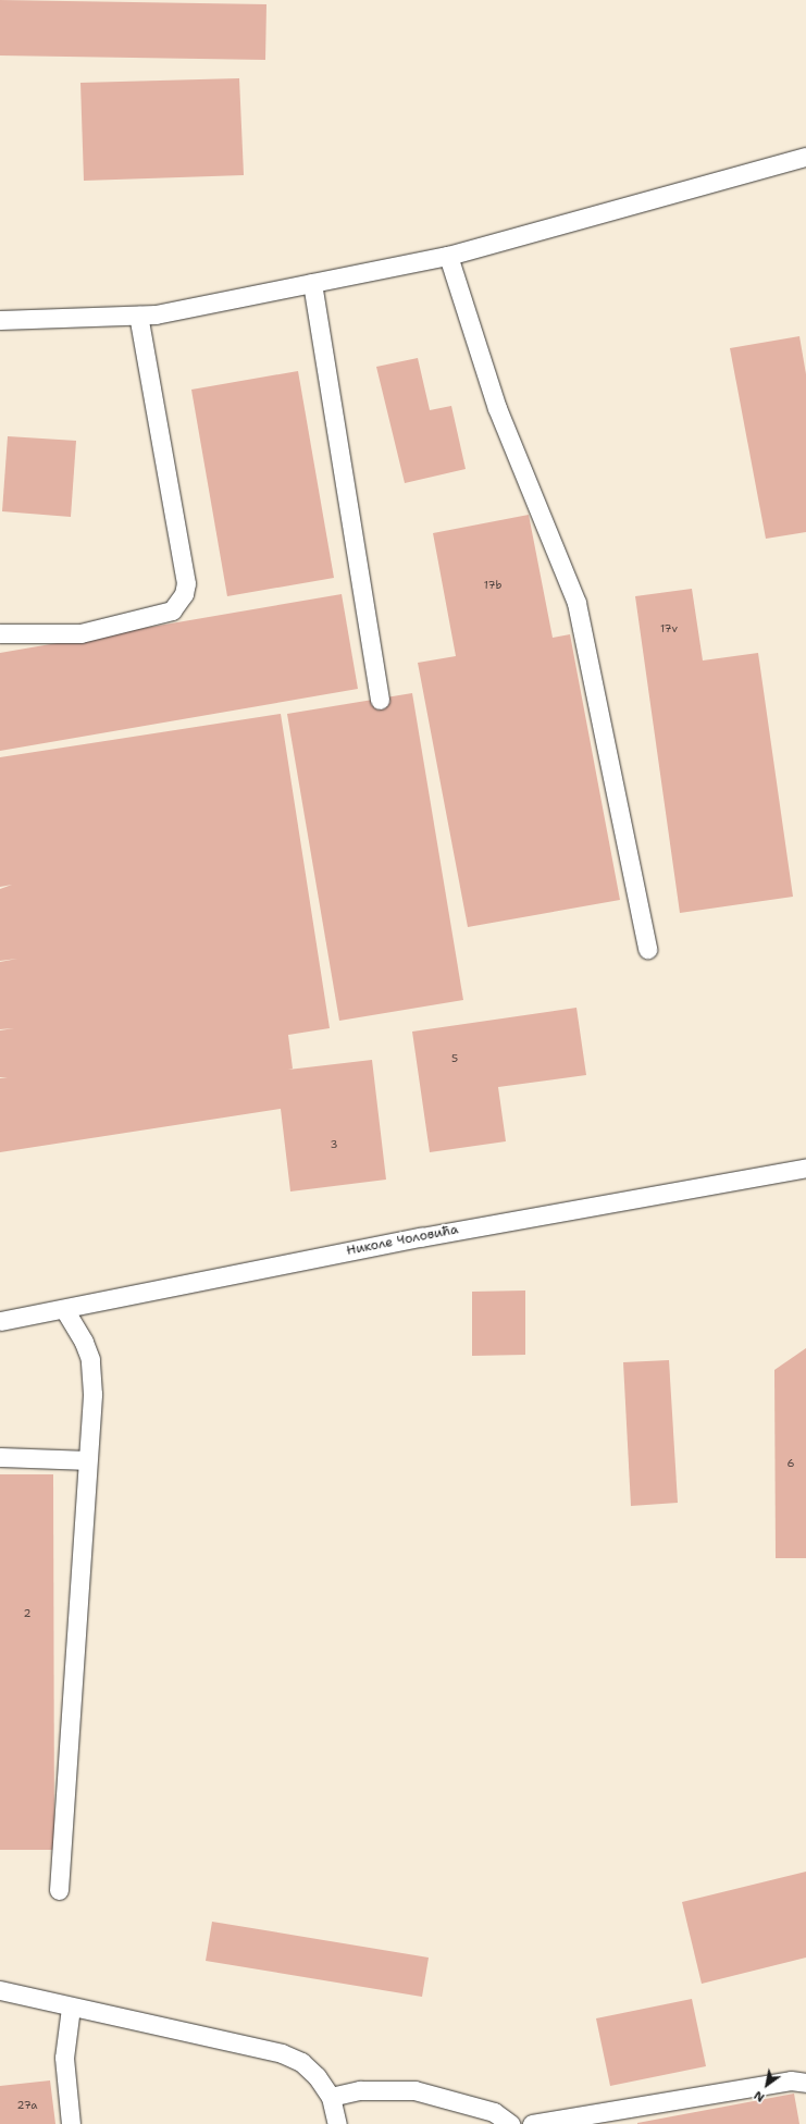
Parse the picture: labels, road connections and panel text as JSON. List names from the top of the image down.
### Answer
{
  "streets": {
    "lane": ["Николе Чоловића"]
  },
  "house_numbers": [
    "17b",
    "17v",
    "5",
    "3",
    "6",
    "2",
    "27a"
  ],
  "north": "bottom left"
}
